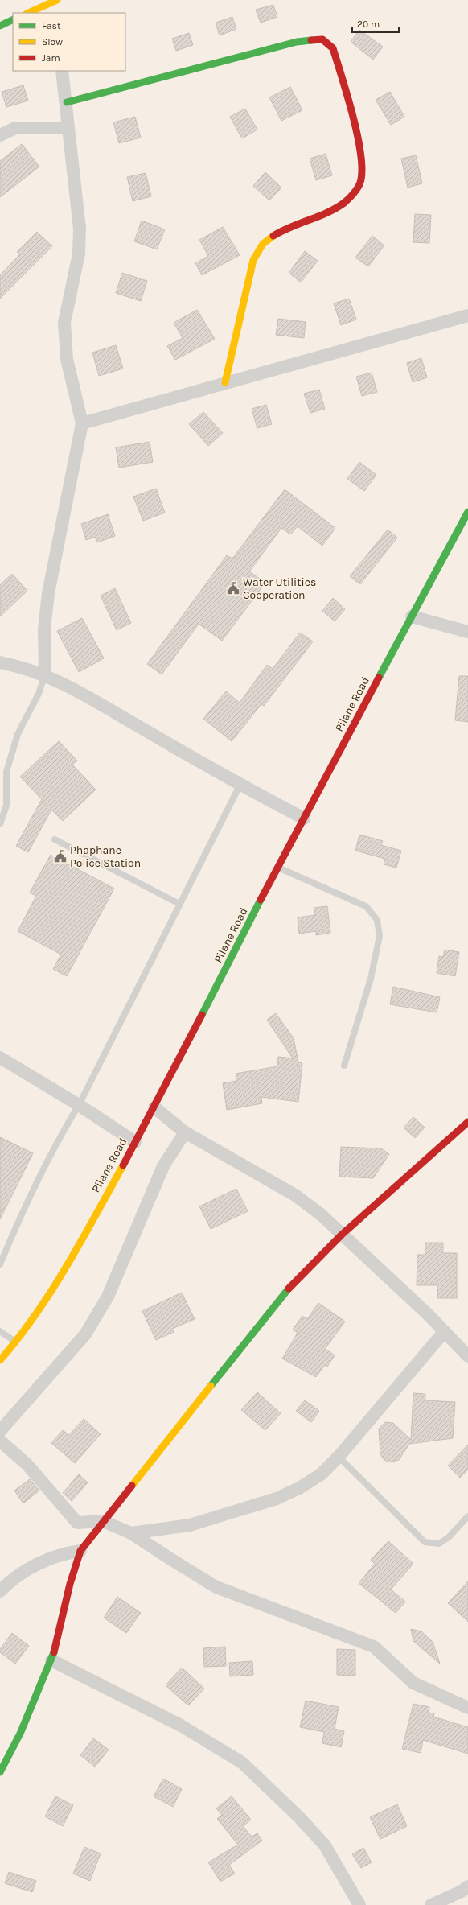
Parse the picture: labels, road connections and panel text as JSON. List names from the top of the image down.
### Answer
{
  "streets": {
    "street": ["Pilane Road"]
  },
  "places": {
    "public building": ["Water Utilities Cooperation", "Phaphane Police Station"]
  },
  "legend": ["Fast", "Slow", "Jam"],
  "scale_bar": "20 m"
}
